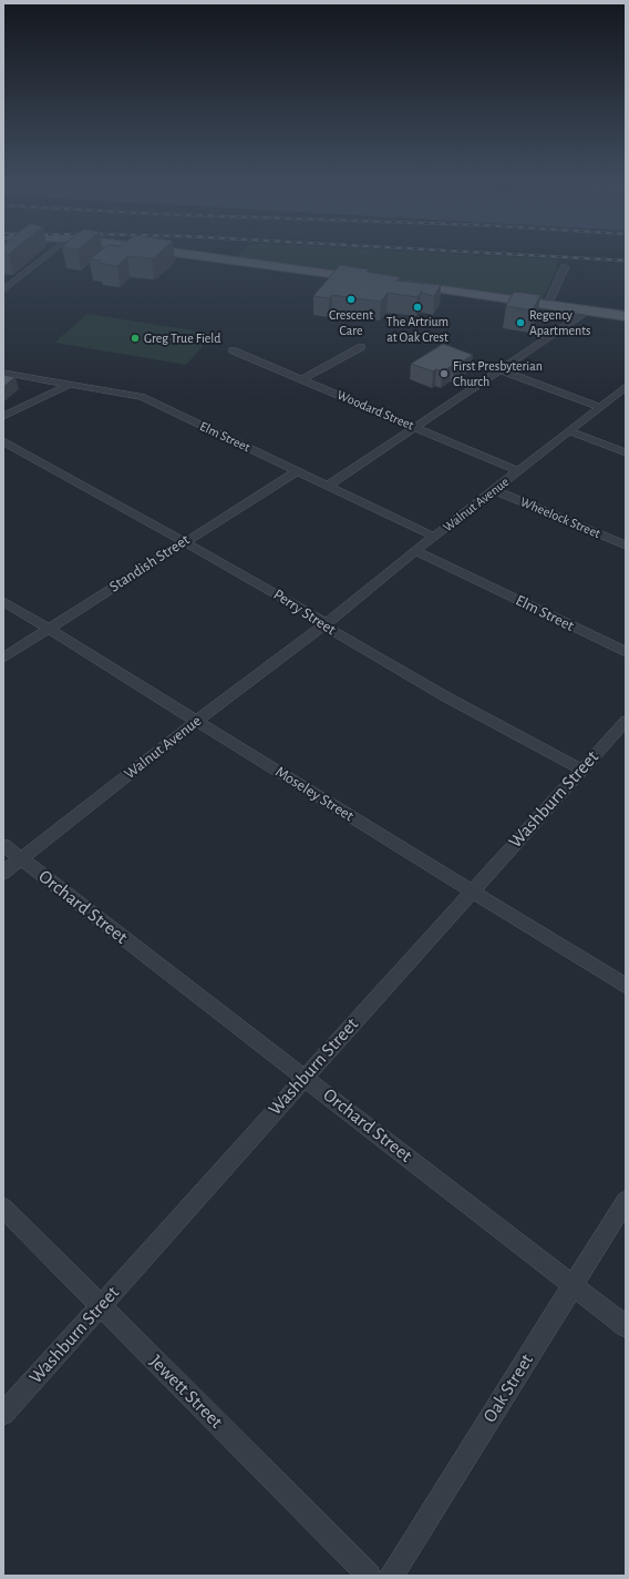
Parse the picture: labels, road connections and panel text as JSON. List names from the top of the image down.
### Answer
{
  "streets": {
    "street": [
      "Woodard Street",
      "Elm Street",
      "Walnut Avenue",
      "Wheelock Street",
      "Standish Street",
      "Perry Street",
      "Moseley Street",
      "Washburn Street",
      "Orchard Street",
      "Oak Street",
      "Jewett Street"
    ]
  },
  "crossings": [
    ["Woodard Street", "Walnut Avenue"],
    ["Elm Street", "Walnut Avenue"],
    ["Elm Street", "Standish Street"],
    ["Walnut Avenue", "Wheelock Street"],
    ["Walnut Avenue", "Perry Street"],
    ["Walnut Avenue", "Moseley Street"],
    ["Walnut Avenue", "Orchard Street"],
    ["Standish Street", "Perry Street"],
    ["Standish Street", "Moseley Street"],
    ["Perry Street", "Washburn Street"],
    ["Moseley Street", "Washburn Street"],
    ["Washburn Street", "Orchard Street"],
    ["Washburn Street", "Jewett Street"],
    ["Orchard Street", "Oak Street"]
  ],
  "places": [
    "Crescent Care",
    "The Artrium at Oak Crest",
    "Regency Apartments",
    "Greg True Field",
    "First Presbyterian Church"
  ]
}
